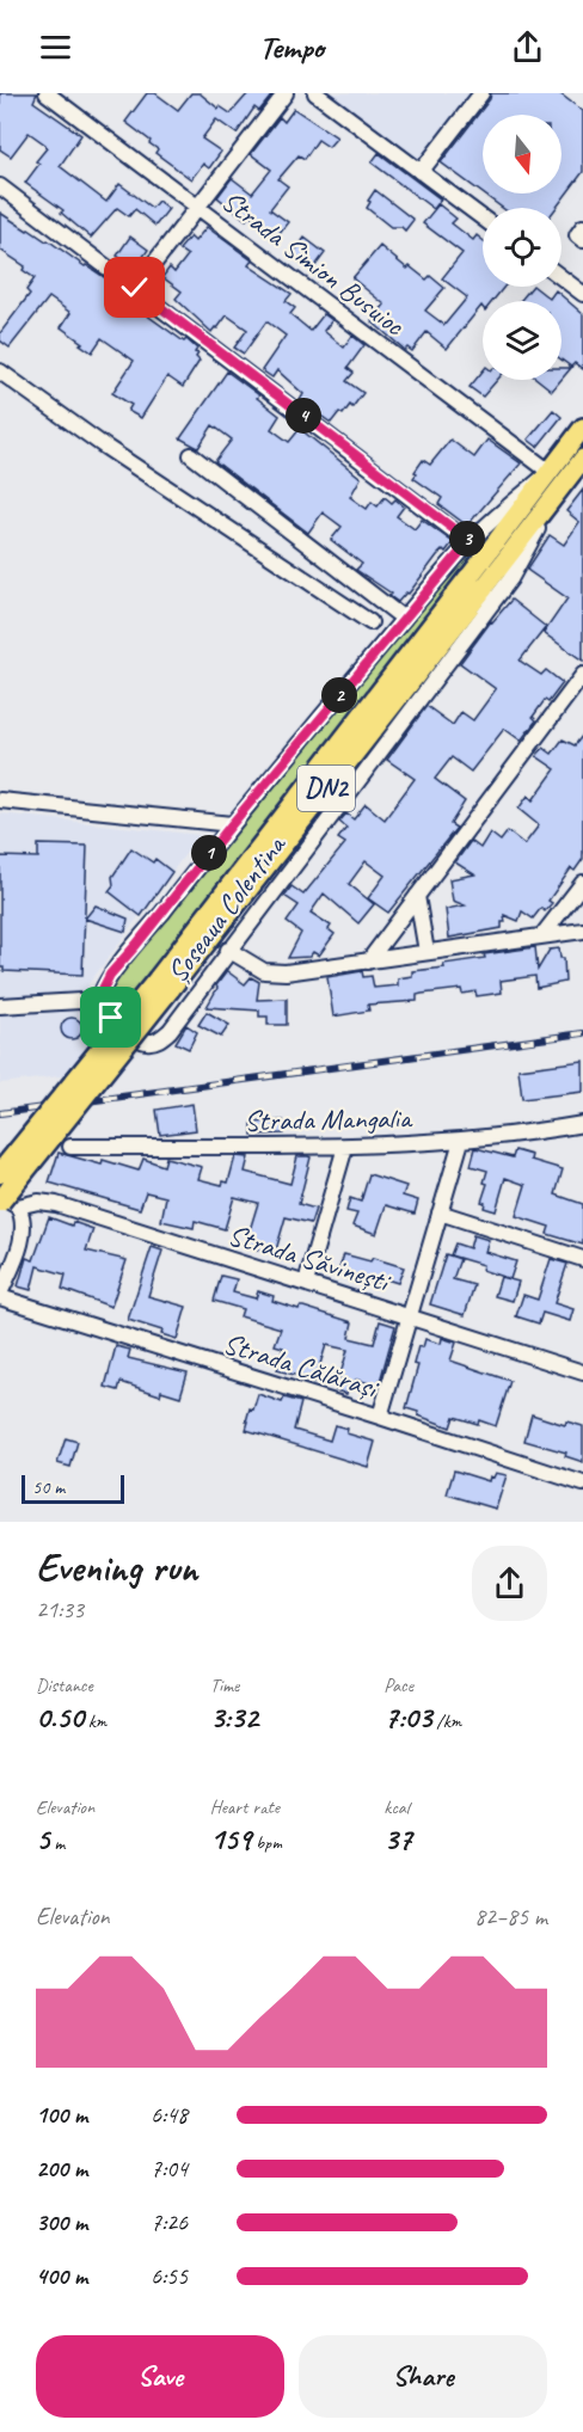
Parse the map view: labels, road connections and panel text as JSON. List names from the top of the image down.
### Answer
{
  "streets": {
    "highway": ["DN2"],
    "main road": ["Șoseaua Colentina"],
    "street": [
      "Strada Simion Busuioc",
      "Strada Mangalia",
      "Strada Săvinești",
      "Strada Călărași"
    ]
  },
  "crossings": [
    ["Strada Simion Busuioc", "Șoseaua Colentina"],
    ["DN2", "Șoseaua Colentina"],
    ["DN2", "Strada Săvinești"]
  ],
  "scale_bar": "50 m",
  "north": "bottom",
  "page": {
    "header": "Tempo",
    "pins": [
      "4",
      "3",
      "2",
      "1"
    ],
    "scale": "50 m",
    "heading": ["Evening run", "21:33"],
    "stats": [
      ["Distance", "0.50 km"],
      ["Time", "3:32"],
      ["Pace", "7:03 /km"],
      ["Elevation", "5 m"],
      ["Heart rate", "159 bpm"],
      ["kcal", "37"]
    ],
    "chart": ["Elevation", "82–85 m"],
    "list": [
      {
        "name": "100 m",
        "note": "6:48"
      },
      {
        "name": "200 m",
        "note": "7:04"
      },
      {
        "name": "300 m",
        "note": "7:26"
      },
      {
        "name": "400 m",
        "note": "6:55"
      }
    ],
    "buttons": ["Save", "Share"]
  }
}
